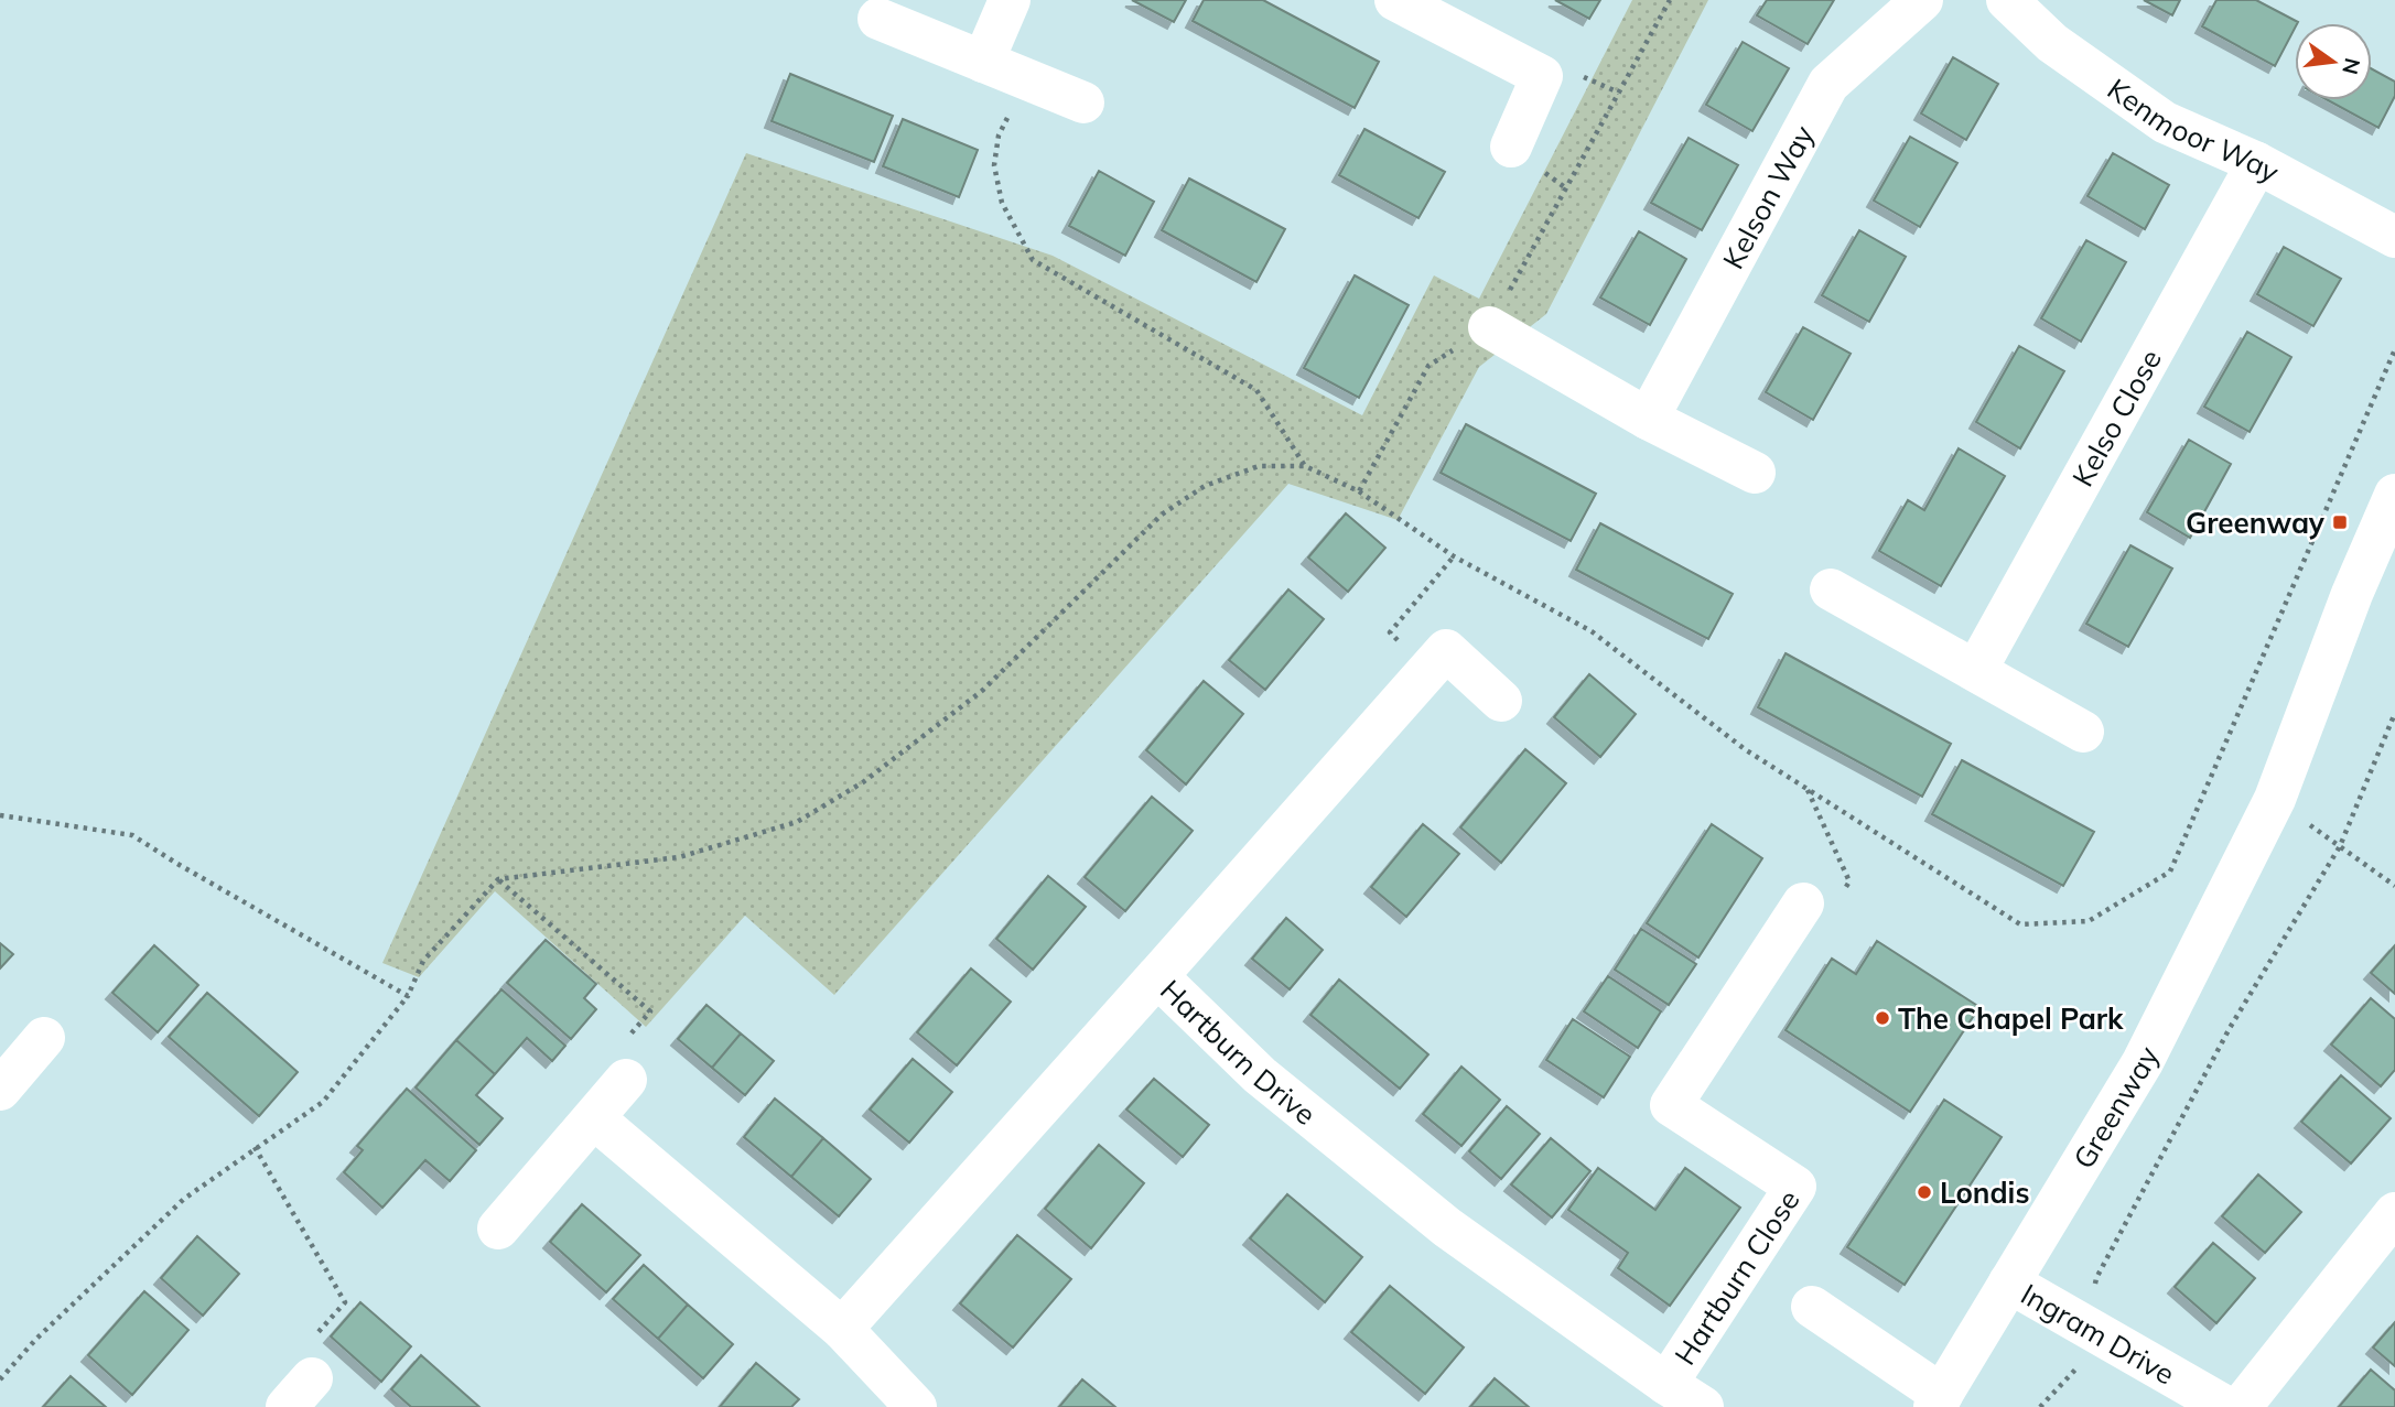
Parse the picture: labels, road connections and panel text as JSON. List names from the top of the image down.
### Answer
{
  "streets": {
    "street": [
      "Kenmoor Way",
      "Kelson Way",
      "Kelso Close",
      "Hartburn Drive",
      "Greenway",
      "Hartburn Close",
      "Ingram Drive"
    ]
  },
  "crossings": [
    ["Kenmoor Way", "Kelso Close"],
    ["Hartburn Drive", "Hartburn Close"],
    ["Greenway", "Ingram Drive"]
  ],
  "places": {
    "transit": ["Greenway"],
    "other": ["The Chapel Park", "Londis"]
  },
  "north": "right"
}
